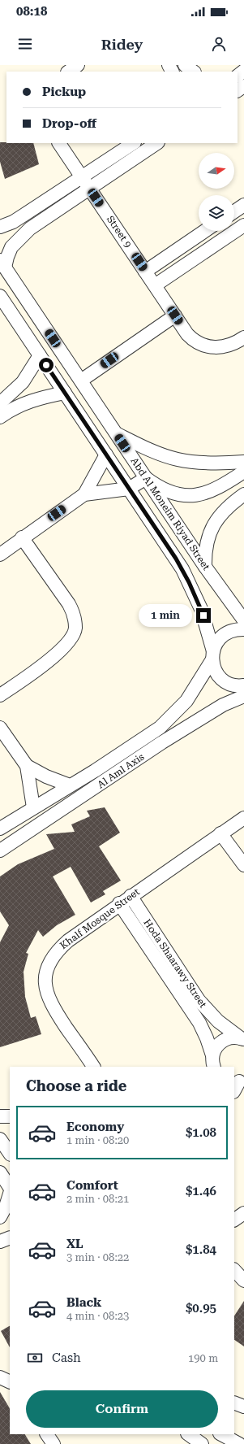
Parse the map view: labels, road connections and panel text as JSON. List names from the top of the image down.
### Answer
{
  "streets": {
    "street": [
      "Street 9",
      "Abd Al Moneim Riyad Street",
      "Al Aml Axis",
      "Khalf Mosque Street",
      "Hoda Shaarawy Street"
    ]
  },
  "crossings": [
    ["Abd Al Moneim Riyad Street", "Al Aml Axis"],
    ["Khalf Mosque Street", "Hoda Shaarawy Street"]
  ],
  "north": "right",
  "page": {
    "status": "08:18",
    "header": "Ridey",
    "banner": ["Pickup", "Drop-off"],
    "bubble": "1 min",
    "heading": "Choose a ride",
    "list": [
      {
        "name": "Economy",
        "note": "1 min · 08:20",
        "value": "$1.08"
      },
      {
        "name": "Comfort",
        "note": "2 min · 08:21",
        "value": "$1.46"
      },
      {
        "name": "XL",
        "note": "3 min · 08:22",
        "value": "$1.84"
      },
      {
        "name": "Black",
        "note": "4 min · 08:23",
        "value": "$0.95"
      }
    ],
    "pay": ["Cash", "190 m"],
    "buttons": "Confirm"
  }
}
